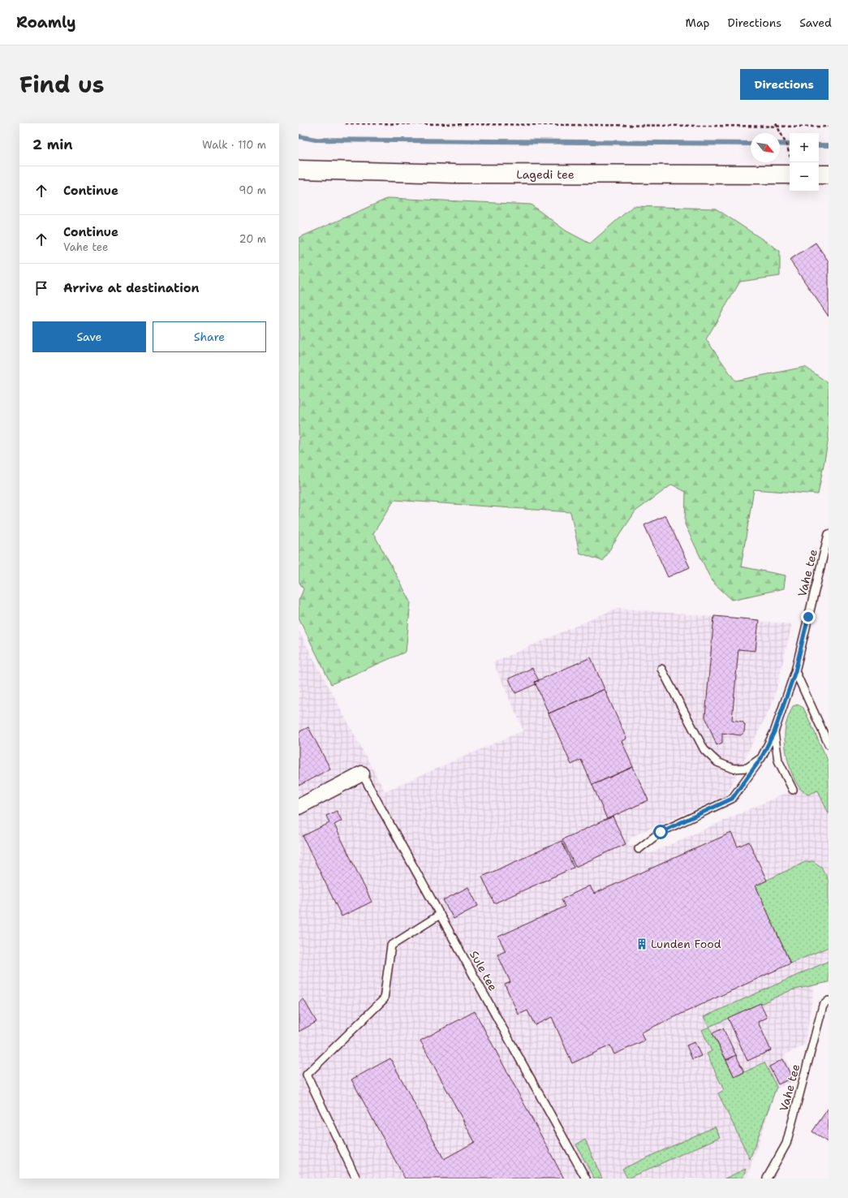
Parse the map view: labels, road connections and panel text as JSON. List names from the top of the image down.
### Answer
{
  "streets": {
    "street": ["Lagedi tee"],
    "lane": ["Vahe tee", "Sule tee"]
  },
  "places": {
    "building": ["Lunden Food"]
  },
  "north": "bottom right",
  "page": {
    "header": "Roamly",
    "nav": ["Map", "Directions", "Saved"],
    "title": "Find us",
    "buttons": [
      "Directions",
      ["Save", "Share"]
    ],
    "heading": ["2 min", "Walk · 110 m"],
    "map_buttons": ["+", "−"],
    "list": [
      ["Continue", "90 m"],
      ["Continue", "Vahe tee", "20 m"],
      "Arrive at destination"
    ]
  }
}
